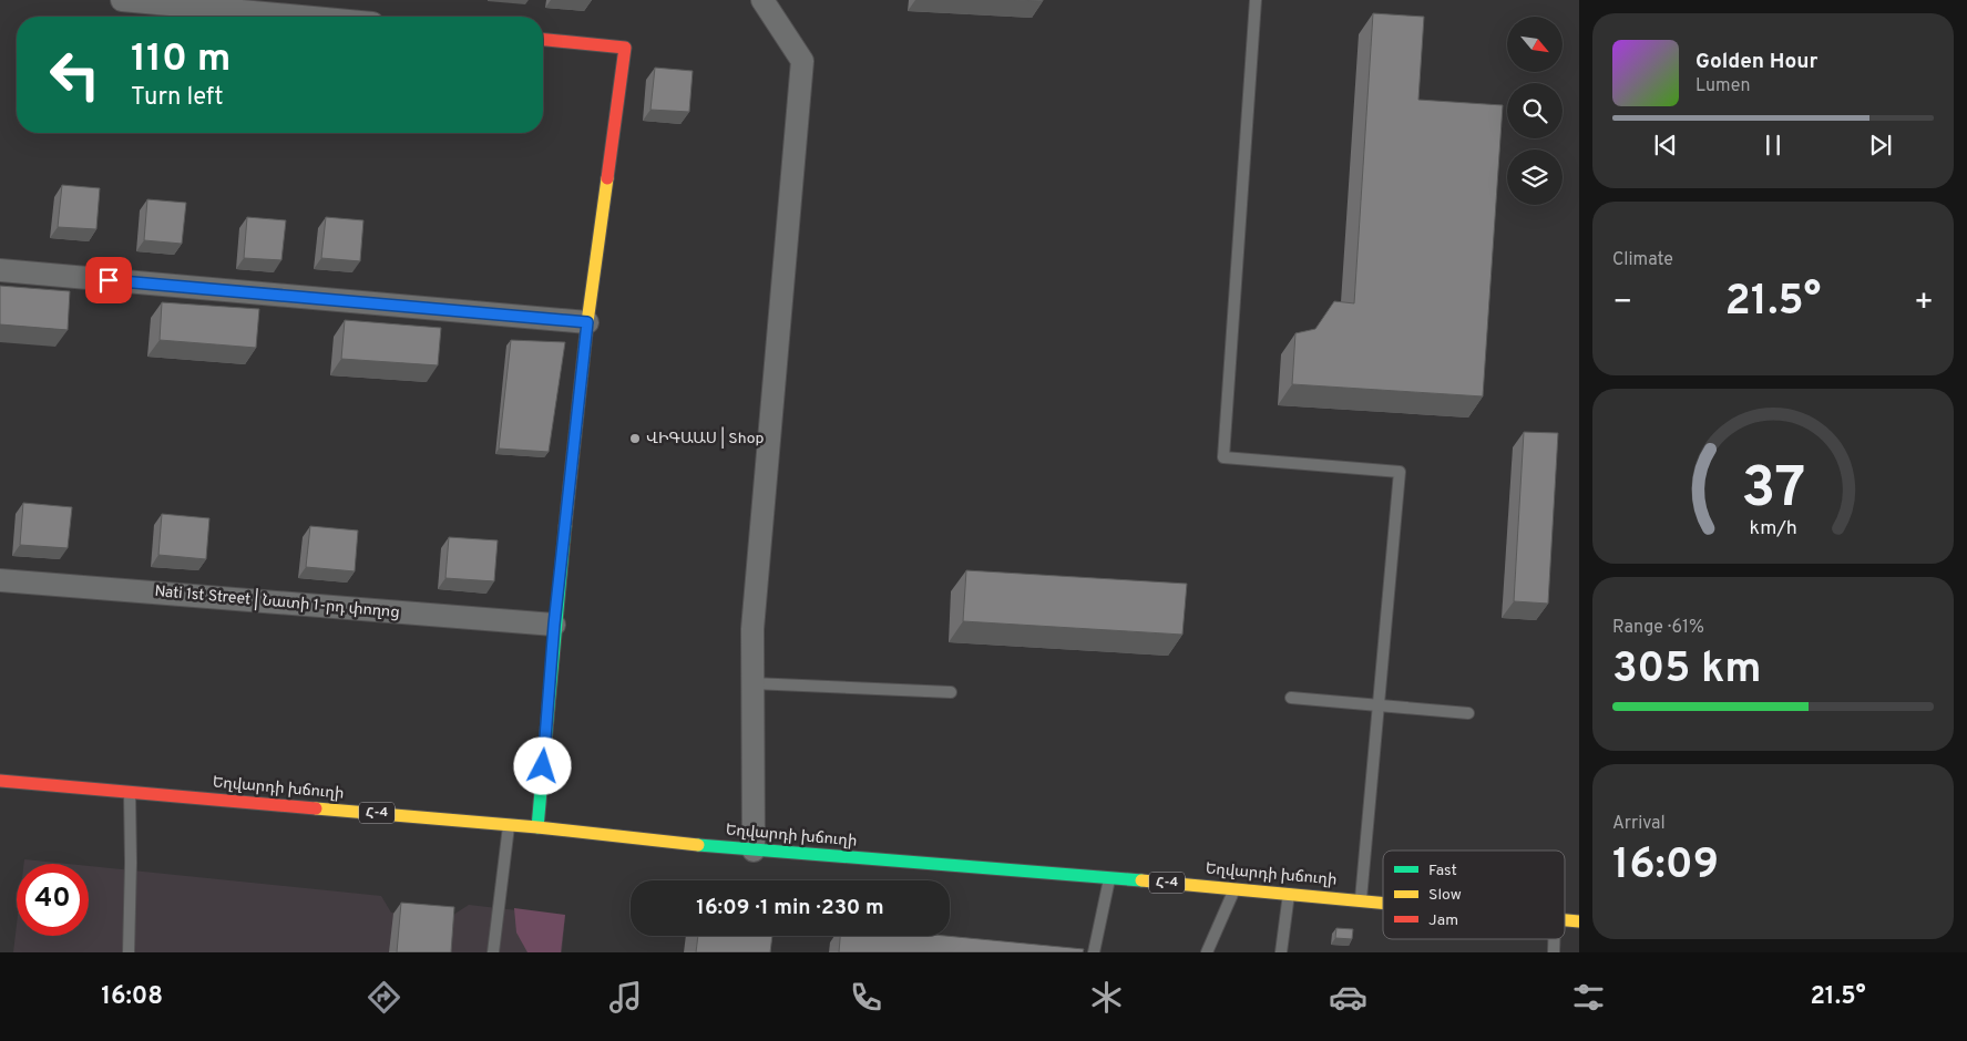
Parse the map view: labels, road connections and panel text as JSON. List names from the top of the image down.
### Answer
{
  "streets": {
    "main road": ["Եղվարդի խճուղի", "Հ-4"],
    "street": ["Nati 1st Street | Նատի 1-րդ փողոց"]
  },
  "places": ["ՎԻԳԱԱՍ | Shop"],
  "legend": ["Fast", "Slow", "Jam"],
  "north": "bottom right",
  "page": {
    "turn": ["110 m", "Turn left"],
    "song": ["Golden Hour", "Lumen"],
    "tile": [
      "Climate",
      ["Range · 61%", "305 km"],
      ["Arrival", "16:09"]
    ],
    "heat": ["−", "21.5°", "+"],
    "limit": "40",
    "trip": "16:09 · 1 min · 230 m",
    "tabs": ["16:08", "21.5°"],
    "gauge": ["37", "km/h"]
  }
}
